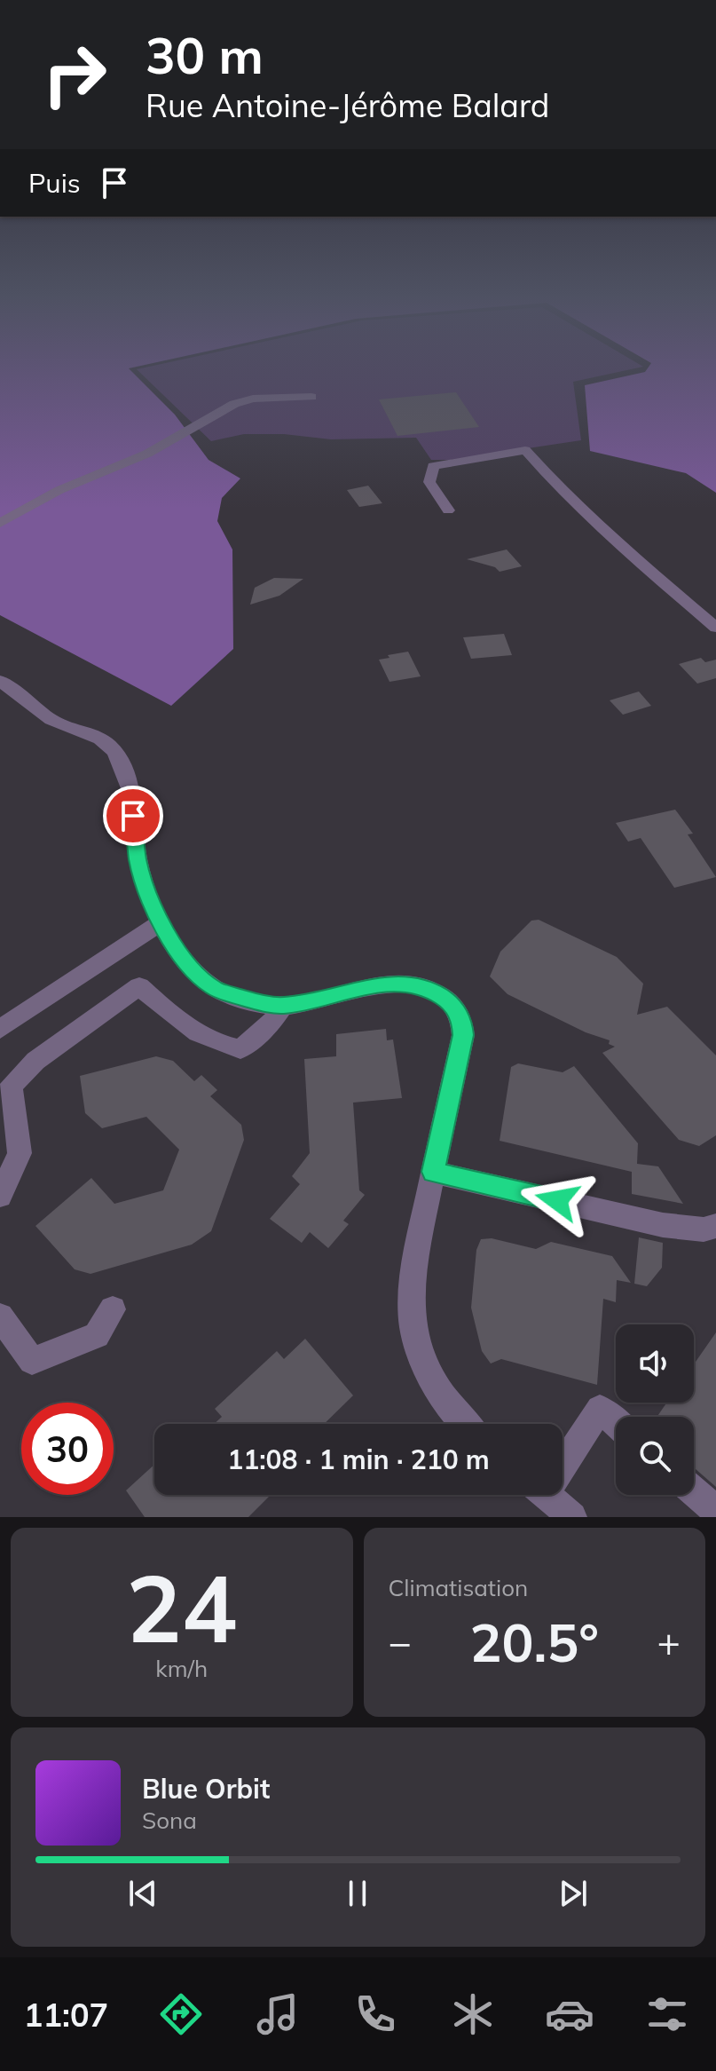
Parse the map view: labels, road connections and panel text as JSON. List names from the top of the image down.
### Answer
{
  "page": {
    "turn": ["30 m", "Rue Antoine-Jérôme Balard"],
    "then": "Puis",
    "limit": "30",
    "trip": "11:08 · 1 min · 210 m",
    "tile": [
      ["24", "km/h"],
      "Climatisation"
    ],
    "heat": ["−", "20.5°", "+"],
    "song": ["Blue Orbit", "Sona"],
    "tabs": "11:07"
  }
}
